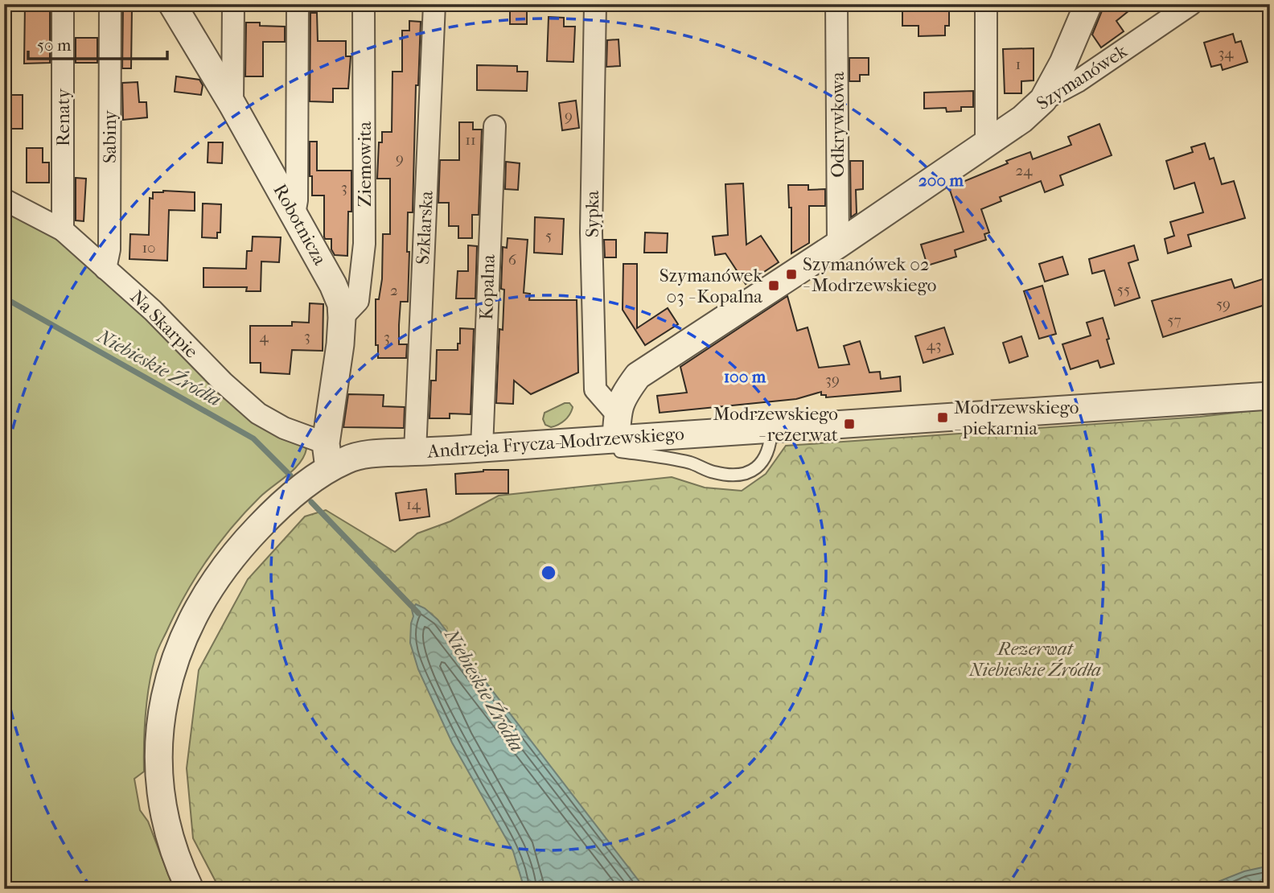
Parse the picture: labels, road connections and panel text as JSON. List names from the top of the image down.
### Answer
{
  "streets": {
    "street": [
      "Szymanówek",
      "Renaty",
      "Odkrywkowa",
      "Sabiny",
      "Ziemowita",
      "Sypka",
      "Robotnicza",
      "Szklarska",
      "Kopalna",
      "Na Skarpie",
      "Andrzeja Frycza-Modrzewskiego"
    ]
  },
  "crossings": [
    ["Szymanówek", "Odkrywkowa"],
    ["Szymanówek", "Sypka"],
    ["Szymanówek", "Andrzeja Frycza-Modrzewskiego"],
    ["Renaty", "Na Skarpie"],
    ["Sabiny", "Na Skarpie"],
    ["Ziemowita", "Robotnicza"],
    ["Sypka", "Andrzeja Frycza-Modrzewskiego"],
    ["Robotnicza", "Na Skarpie"],
    ["Robotnicza", "Andrzeja Frycza-Modrzewskiego"],
    ["Szklarska", "Andrzeja Frycza-Modrzewskiego"],
    ["Kopalna", "Andrzeja Frycza-Modrzewskiego"],
    ["Na Skarpie", "Andrzeja Frycza-Modrzewskiego"]
  ],
  "water": ["Niebieskie Źródła"],
  "parks": ["Rezerwat Niebieskie Źródła"],
  "places": {
    "transit": [
      "Szymanówek 02 - Modrzewskiego",
      "Szymanówek 03 - Kopalna",
      "Modrzewskiego - piekarnia",
      "Modrzewskiego - rezerwat"
    ]
  },
  "house_numbers": [
    "34",
    "1",
    "9",
    "11",
    "9",
    "24",
    "3",
    "5",
    "10",
    "6",
    "55",
    "2",
    "59",
    "57",
    "3",
    "4",
    "3",
    "43",
    "39",
    "14"
  ],
  "scale_bar": "50 m",
  "rings": ["200 m", "100 m"]
}
